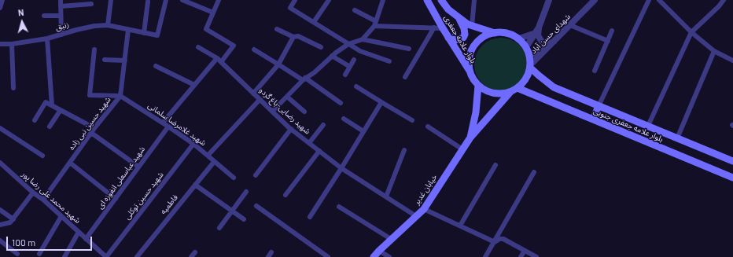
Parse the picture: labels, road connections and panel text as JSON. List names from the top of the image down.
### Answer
{
  "streets": {
    "main road": ["بلوار علامه جعفری", "بلوار علامه جعفری جنوبی", "خیابان غدیر"],
    "street": [
      "زنبق",
      "شهدای حسن آباد",
      "شهید رضایی-باغ گردو",
      "شهید حسین نبی زاده",
      "شهید غلامرضا سلمانی",
      "شهید عباسعلی انغوزه ای",
      "شهید حسین توکلی",
      "شهید محمد علی رضا پور",
      "فاطمیه"
    ]
  },
  "crossings": [
    ["زنبق", "شهید حسین نبی زاده"],
    ["شهدای حسن آباد", "بلوار علامه جعفری"],
    ["شهدای حسن آباد", "بلوار علامه جعفری جنوبی"],
    ["بلوار علامه جعفری", "بلوار علامه جعفری جنوبی"],
    ["شهید رضایی-باغ گردو", "شهید غلامرضا سلمانی"],
    ["شهید رضایی-باغ گردو", "خیابان غدیر"],
    ["شهید حسین نبی زاده", "شهید غلامرضا سلمانی"],
    ["شهید حسین نبی زاده", "شهید محمد علی رضا پور"],
    ["شهید غلامرضا سلمانی", "شهید عباسعلی انغوزه ای"],
    ["شهید غلامرضا سلمانی", "شهید حسین توکلی"],
    ["شهید عباسعلی انغوزه ای", "شهید محمد علی رضا پور"],
    ["شهید حسین توکلی", "شهید محمد علی رضا پور"]
  ],
  "scale_bar": "100 m",
  "north": "top"
}
